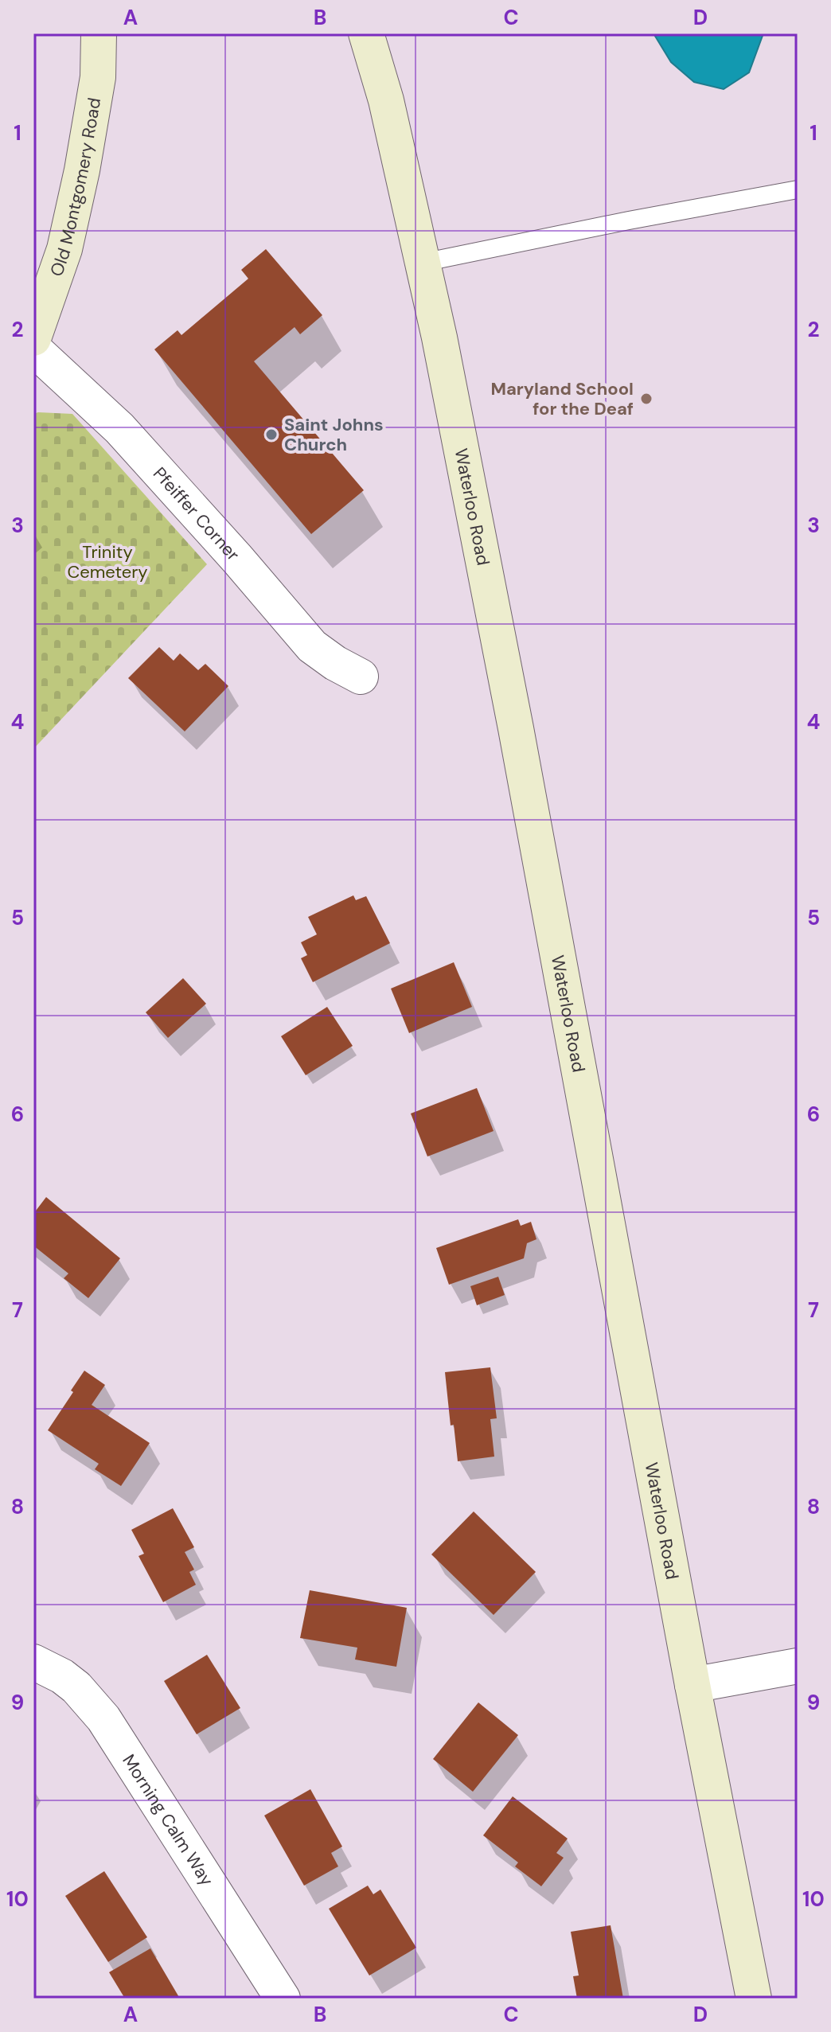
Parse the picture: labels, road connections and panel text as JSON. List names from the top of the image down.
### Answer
{
  "streets": {
    "main road": ["Old Montgomery Road", "Waterloo Road"],
    "street": ["Pfeiffer Corner", "Morning Calm Way"]
  },
  "parks": ["Trinity Cemetery"],
  "places": ["Maryland School for the Deaf", "Saint Johns Church"],
  "grid": {
    "columns": [
      "A",
      "B",
      "C",
      "D"
    ],
    "rows": [
      "1",
      "2",
      "3",
      "4",
      "5",
      "6",
      "7",
      "8",
      "9",
      "10"
    ]
  }
}
